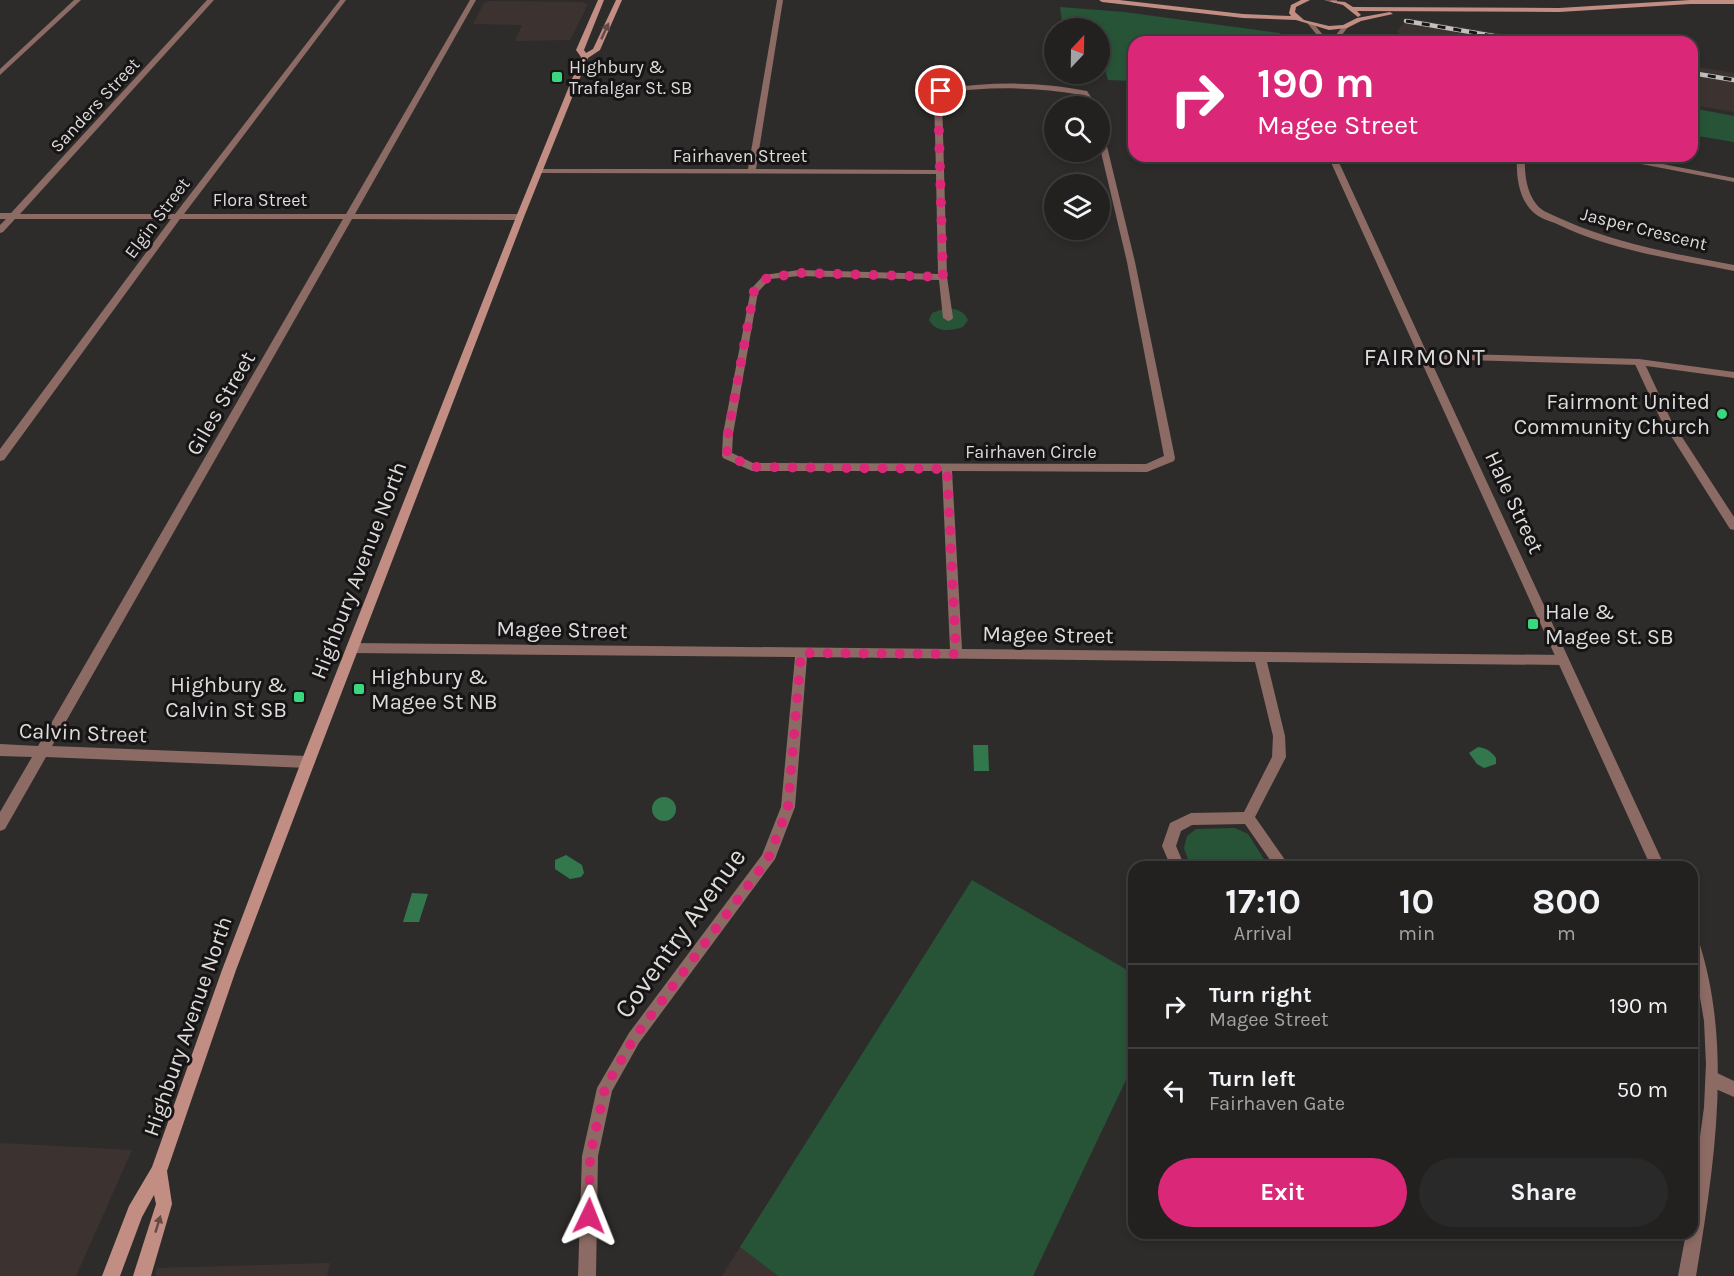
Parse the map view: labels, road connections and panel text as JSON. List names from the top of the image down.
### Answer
{
  "streets": {
    "main road": ["Highbury Avenue North"],
    "street": [
      "Sanders Street",
      "Fairhaven Street",
      "Flora Street",
      "Elgin Street",
      "Jasper Crescent",
      "Giles Street",
      "Fairhaven Circle",
      "Hale Street",
      "Magee Street",
      "Calvin Street",
      "Coventry Avenue"
    ]
  },
  "crossings": [
    ["Sanders Street", "Flora Street"],
    ["Fairhaven Street", "Highbury Avenue North"],
    ["Flora Street", "Elgin Street"],
    ["Flora Street", "Giles Street"],
    ["Flora Street", "Highbury Avenue North"],
    ["Giles Street", "Calvin Street"],
    ["Hale Street", "Magee Street"],
    ["Highbury Avenue North", "Magee Street"],
    ["Highbury Avenue North", "Calvin Street"],
    ["Magee Street", "Coventry Avenue"]
  ],
  "districts": ["FAIRMONT"],
  "places": {
    "transit": [
      "Highbury & Trafalgar St. SB",
      "Hale & Magee St. SB",
      "Highbury & Magee St NB",
      "Highbury & Calvin St SB"
    ],
    "other": ["Fairmont United Community Church"]
  },
  "north": "top",
  "page": {
    "turn": ["190 m", "Magee Street"],
    "eta": [
      "17:10",
      "Arrival",
      "10",
      "min",
      "800",
      "m"
    ],
    "list": [
      {
        "name": "Turn right",
        "note": "Magee Street",
        "value": "190 m"
      },
      {
        "name": "Turn left",
        "note": "Fairhaven Gate",
        "value": "50 m"
      }
    ],
    "buttons": ["Exit", "Share"]
  }
}
